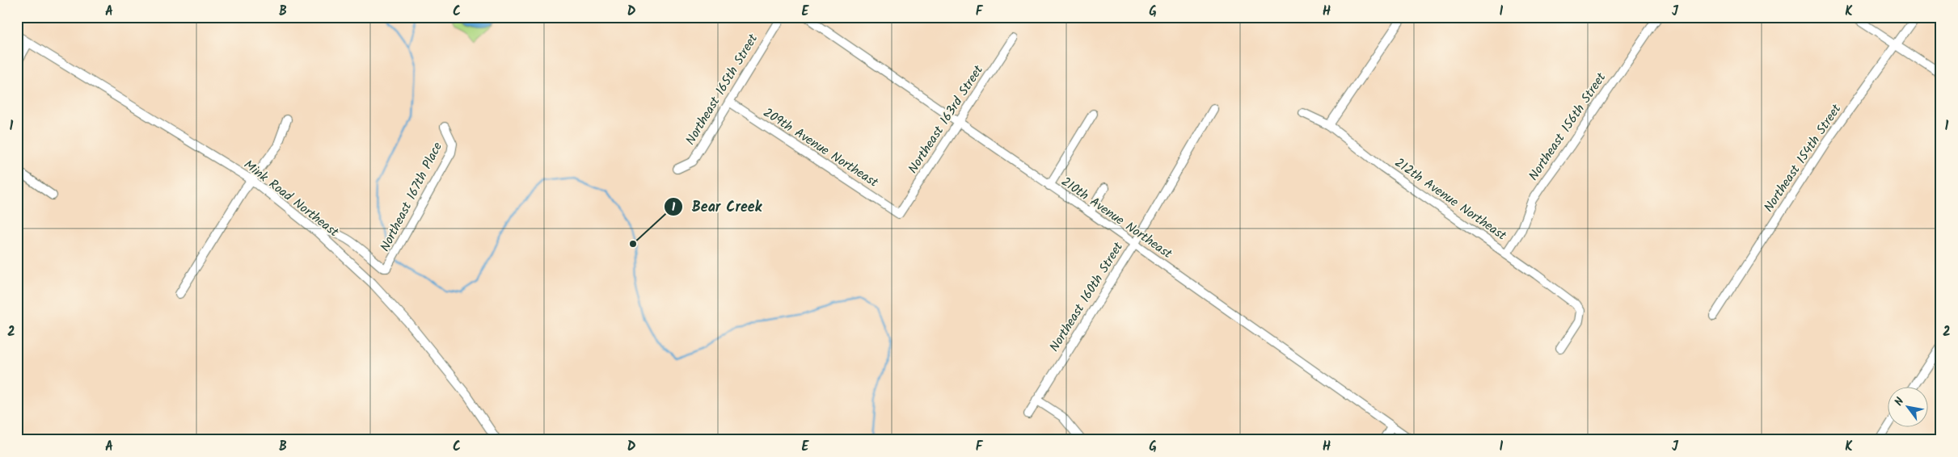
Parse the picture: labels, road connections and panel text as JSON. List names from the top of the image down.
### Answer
{
  "streets": {
    "street": [
      "Northeast 165th Street",
      "Northeast 163rd Street",
      "Northeast 156th Street",
      "209th Avenue Northeast",
      "Northeast 154th Street",
      "Northeast 167th Place",
      "Mink Road Northeast",
      "212th Avenue Northeast",
      "210th Avenue Northeast",
      "Northeast 160th Street"
    ]
  },
  "crossings": [
    ["Northeast 165th Street", "209th Avenue Northeast"],
    ["Northeast 163rd Street", "209th Avenue Northeast"],
    ["Northeast 163rd Street", "210th Avenue Northeast"],
    ["Northeast 156th Street", "212th Avenue Northeast"],
    ["Northeast 167th Place", "Mink Road Northeast"],
    ["210th Avenue Northeast", "Northeast 160th Street"]
  ],
  "places": ["Bear Creek"],
  "north": "top left",
  "grid": {
    "columns": [
      "A",
      "B",
      "C",
      "D",
      "E",
      "F",
      "G",
      "H",
      "I",
      "J",
      "K"
    ],
    "rows": ["1", "2"]
  }
}
